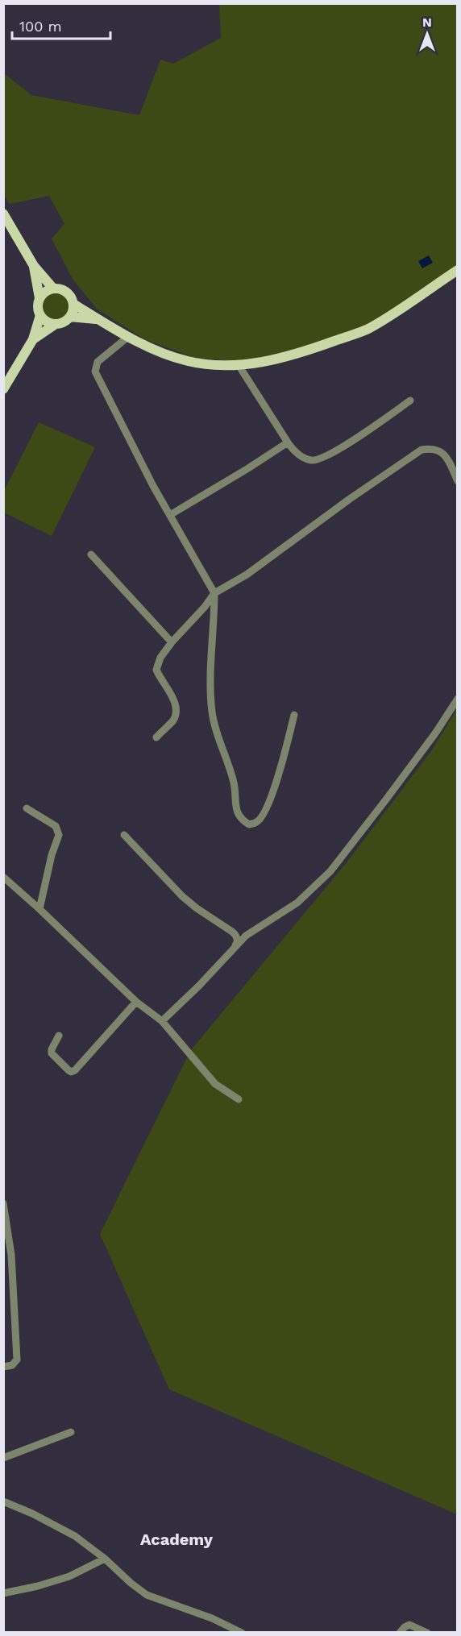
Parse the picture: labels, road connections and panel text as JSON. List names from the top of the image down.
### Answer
{
  "districts": ["Academy"],
  "scale_bar": "100 m",
  "north": "top"
}
